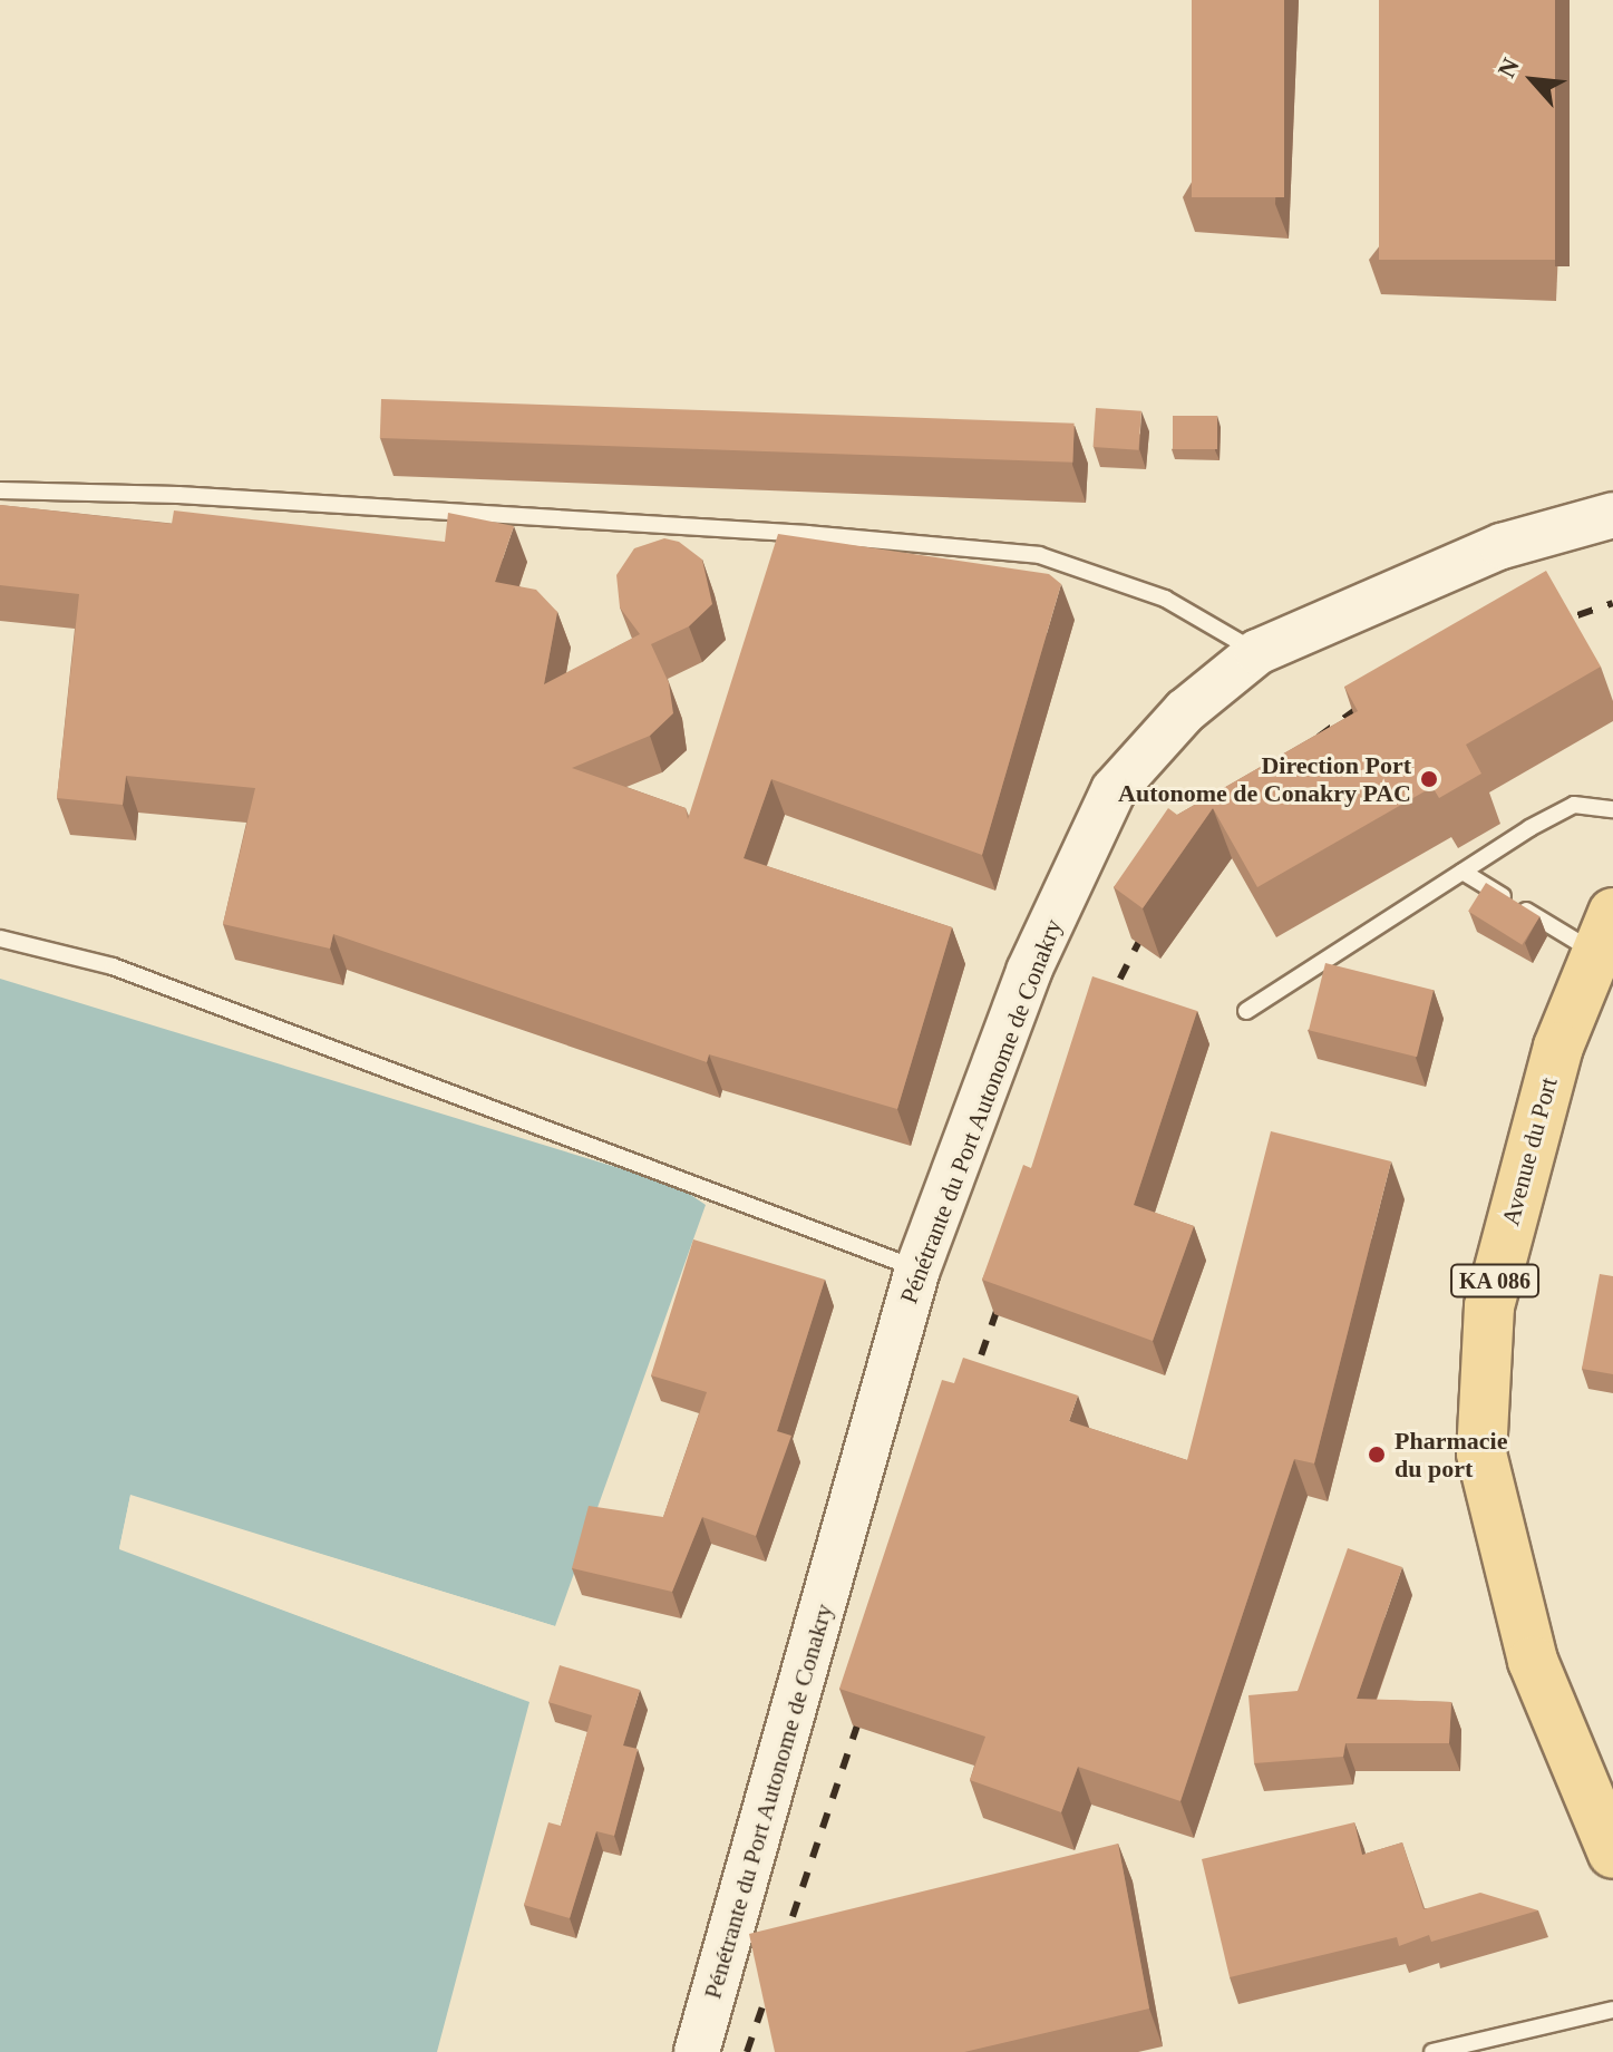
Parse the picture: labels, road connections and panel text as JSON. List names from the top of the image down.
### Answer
{
  "streets": {
    "main road": ["Avenue du Port", "KA 086"],
    "street": ["Pénétrante du Port Autonome de Conakry"]
  },
  "places": ["Direction Port Autonome de Conakry PAC", "Pharmacie du port"],
  "north": "top left"
}
